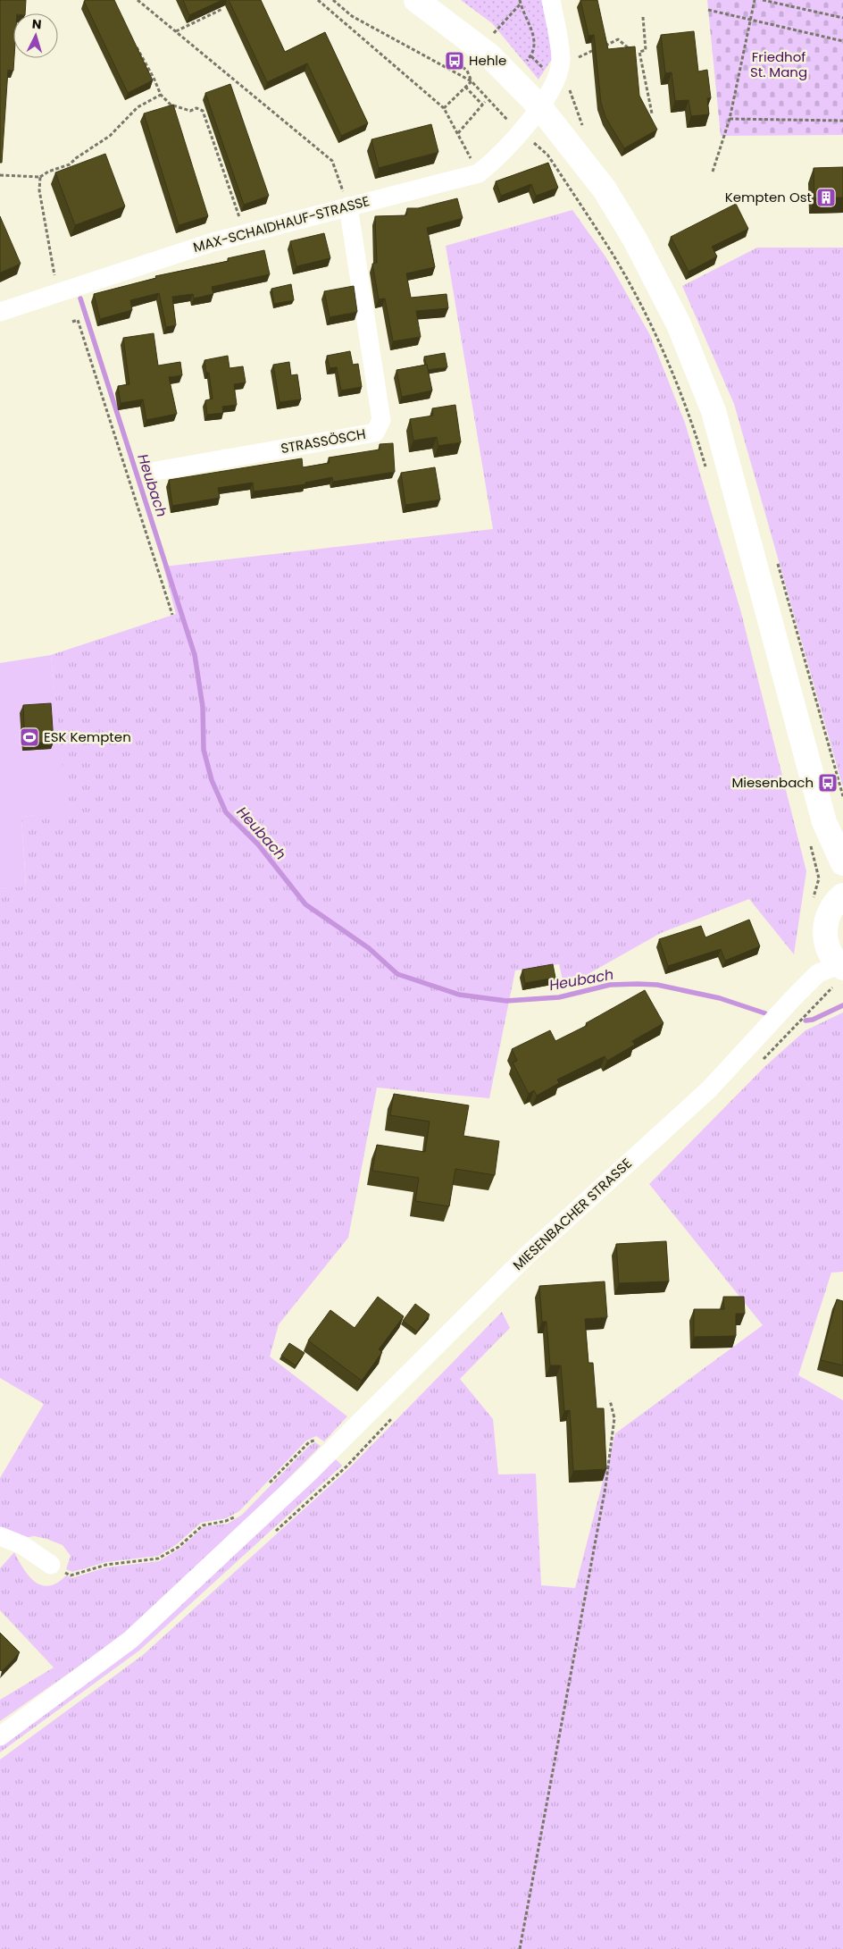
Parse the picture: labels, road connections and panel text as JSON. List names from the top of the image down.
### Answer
{
  "streets": {
    "street": ["MAX-SCHAIDHAUF-STRASSE", "STRASSÖSCH", "MIESENBACHER STRASSE"]
  },
  "crossings": [
    ["MAX-SCHAIDHAUF-STRASSE", "STRASSÖSCH"]
  ],
  "water": ["Heubach"],
  "parks": ["Friedhof St. Mang"],
  "places": {
    "bus stop": ["Hehle", "Miesenbach"],
    "building": ["Kempten Ost"],
    "sports": ["ESK Kempten"]
  },
  "north": "top"
}
